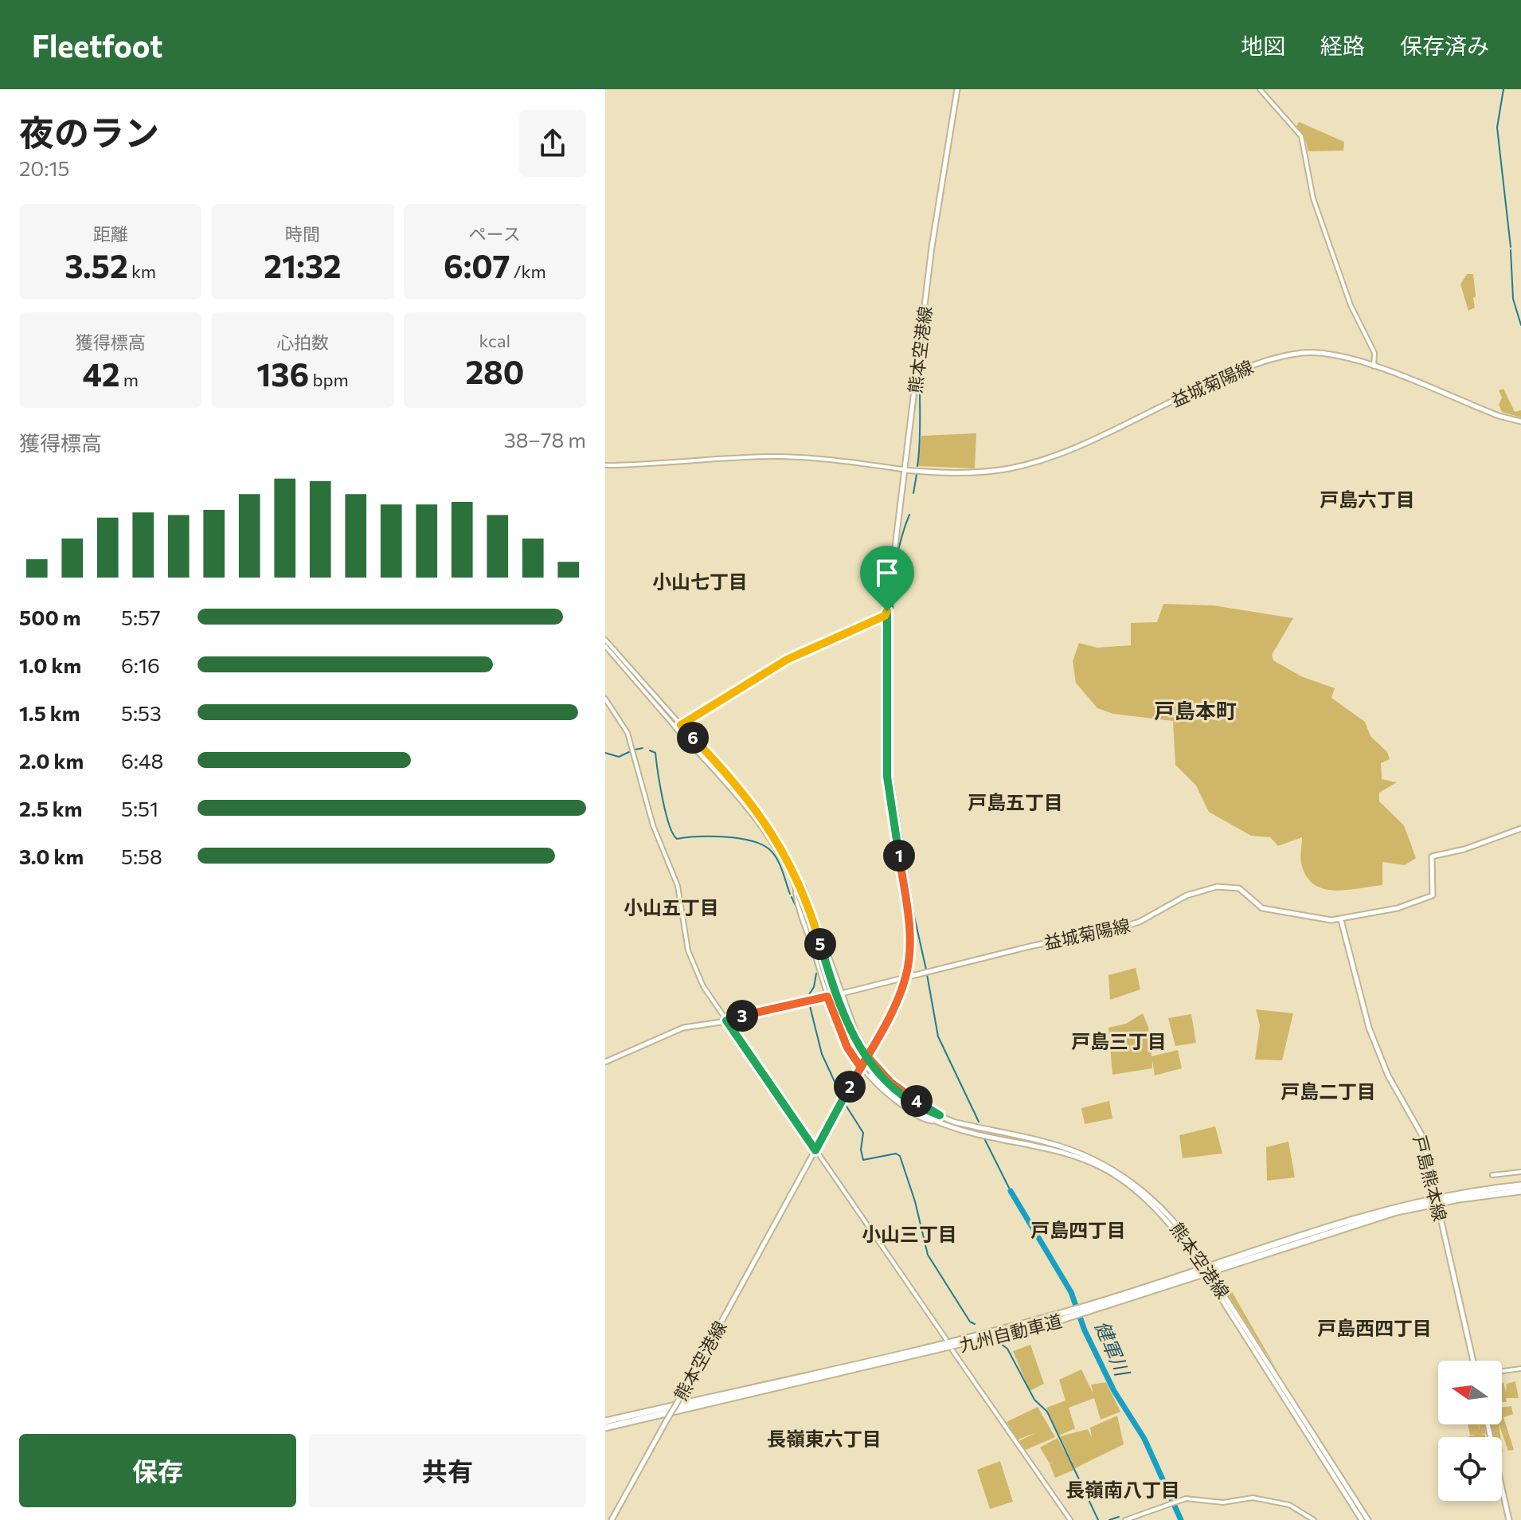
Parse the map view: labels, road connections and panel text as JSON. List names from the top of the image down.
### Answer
{
  "streets": {
    "highway": ["九州自動車道"],
    "main road": ["熊本空港線", "益城菊陽線", "戸島熊本線"]
  },
  "crossings": [
    ["熊本空港線", "益城菊陽線"],
    ["益城菊陽線", "戸島熊本線"]
  ],
  "districts": [
    "戸島六丁目",
    "小山七丁目",
    "戸島本町",
    "戸島五丁目",
    "小山五丁目",
    "戸島三丁目",
    "戸島二丁目",
    "戸島四丁目",
    "小山三丁目",
    "戸島西四丁目",
    "長嶺東六丁目",
    "長嶺南八丁目"
  ],
  "water": ["健軍川"],
  "north": "left",
  "page": {
    "header": "Fleetfoot",
    "nav": ["地図", "経路", "保存済み"],
    "heading": ["夜のラン", "20:15"],
    "stats": [
      ["距離", "3.52 km"],
      ["時間", "21:32"],
      ["ペース", "6:07 /km"],
      ["獲得標高", "42 m"],
      ["心拍数", "136 bpm"],
      ["kcal", "280"]
    ],
    "chart": ["獲得標高", "38–78 m"],
    "list": [
      {
        "name": "500 m",
        "note": "5:57"
      },
      {
        "name": "1.0 km",
        "note": "6:16"
      },
      {
        "name": "1.5 km",
        "note": "5:53"
      },
      {
        "name": "2.0 km",
        "note": "6:48"
      },
      {
        "name": "2.5 km",
        "note": "5:51"
      },
      {
        "name": "3.0 km",
        "note": "5:58"
      }
    ],
    "pins": [
      "6",
      "1",
      "5",
      "3",
      "2",
      "4"
    ],
    "buttons": ["保存", "共有"]
  }
}
